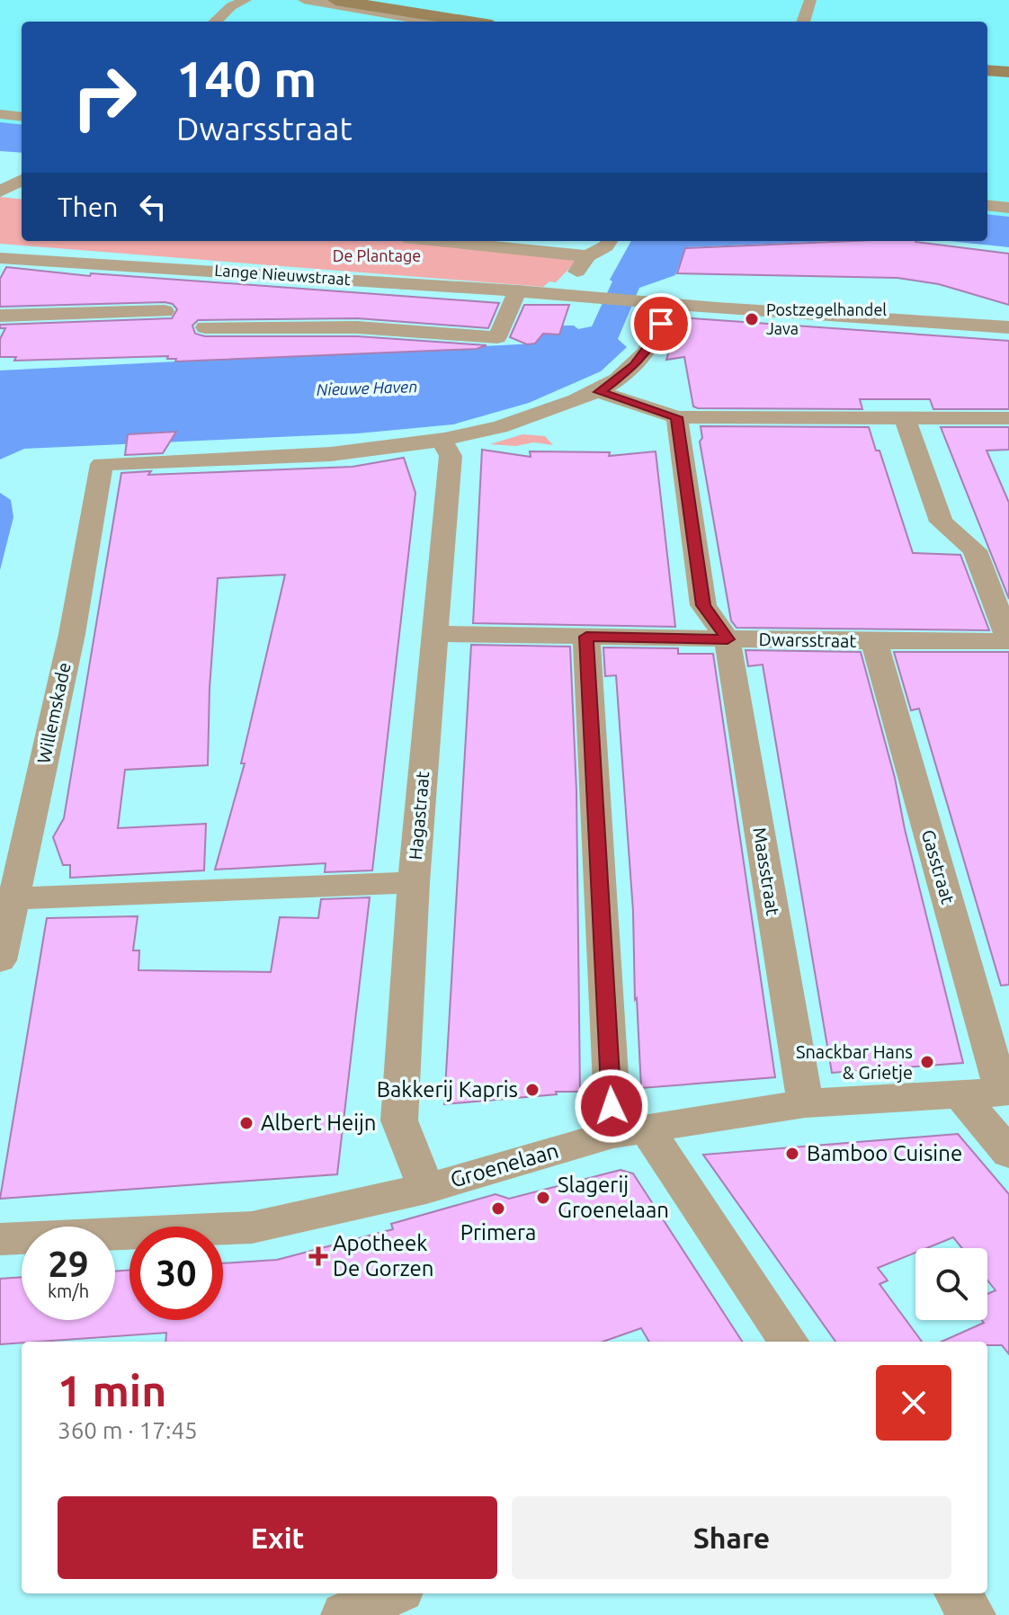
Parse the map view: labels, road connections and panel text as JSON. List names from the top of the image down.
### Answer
{
  "streets": {
    "street": [
      "Lange Nieuwstraat",
      "Dwarsstraat",
      "Willemskade",
      "Hagastraat",
      "Gasstraat",
      "Maasstraat",
      "Groenelaan"
    ]
  },
  "crossings": [
    ["Dwarsstraat", "Hagastraat"],
    ["Dwarsstraat", "Gasstraat"],
    ["Dwarsstraat", "Maasstraat"],
    ["Willemskade", "Hagastraat"],
    ["Hagastraat", "Groenelaan"],
    ["Gasstraat", "Groenelaan"],
    ["Maasstraat", "Groenelaan"]
  ],
  "water": ["Nieuwe Haven"],
  "parks": ["De Plantage"],
  "places": {
    "other": [
      "Postzegelhandel Java",
      "Snackbar Hans & Grietje",
      "Bakkerij Kapris",
      "Albert Heijn",
      "Bamboo Cuisine",
      "Slagerij Groenelaan",
      "Primera"
    ],
    "health": ["Apotheek De Gorzen"]
  },
  "page": {
    "turn": ["140 m", "Dwarsstraat"],
    "then": "Then",
    "speed": "29 km/h",
    "limit": "30",
    "heading": ["1 min", "360 m · 17:45"],
    "buttons": ["Exit", "Share"]
  }
}
